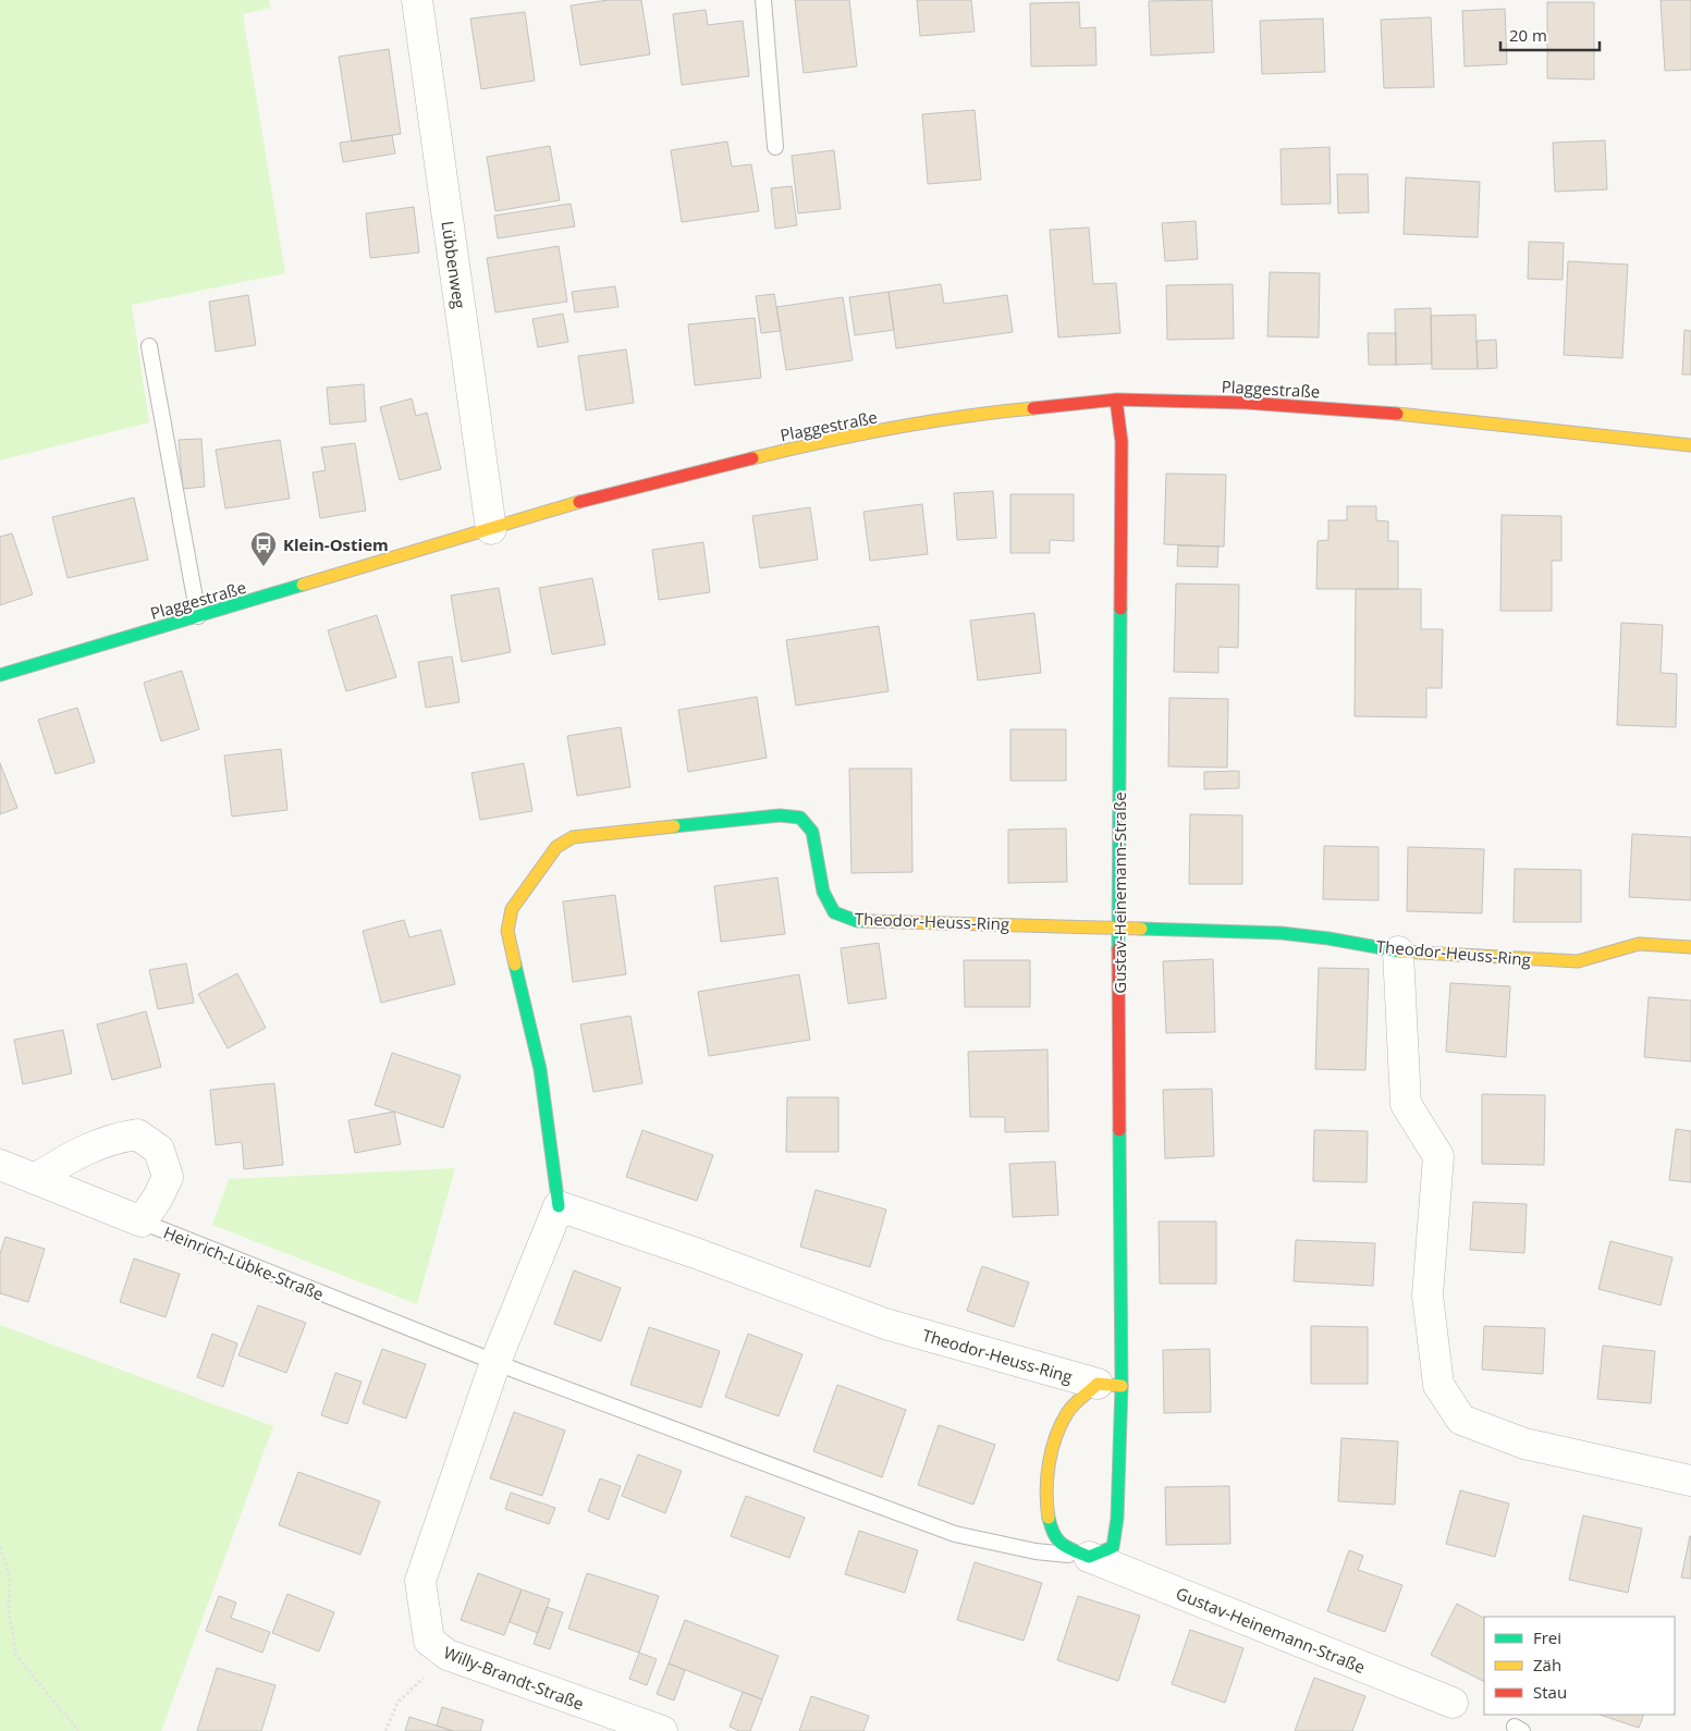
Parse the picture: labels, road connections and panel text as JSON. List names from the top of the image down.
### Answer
{
  "streets": {
    "street": [
      "Lübbenweg",
      "Plaggestraße",
      "Gustav-Heinemann-Straße",
      "Theodor-Heuss-Ring",
      "Heinrich-Lübke-Straße",
      "Willy-Brandt-Straße"
    ]
  },
  "crossings": [
    ["Lübbenweg", "Plaggestraße"],
    ["Plaggestraße", "Gustav-Heinemann-Straße"],
    ["Gustav-Heinemann-Straße", "Theodor-Heuss-Ring"],
    ["Theodor-Heuss-Ring", "Heinrich-Lübke-Straße"],
    ["Theodor-Heuss-Ring", "Willy-Brandt-Straße"],
    ["Heinrich-Lübke-Straße", "Willy-Brandt-Straße"]
  ],
  "places": {
    "bus stop": ["Klein-Ostiem"]
  },
  "legend": ["Frei", "Zäh", "Stau"],
  "scale_bar": "20 m"
}
